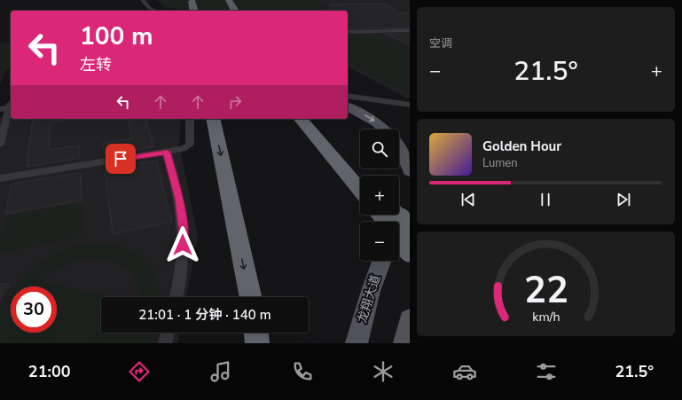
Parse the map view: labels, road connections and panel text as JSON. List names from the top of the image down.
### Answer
{
  "streets": {
    "main road": ["龙翔大道"]
  },
  "page": {
    "tile": "空调",
    "turn": ["100 m", "左转"],
    "heat": ["−", "21.5°", "+"],
    "map_buttons": ["+", "−"],
    "song": ["Golden Hour", "Lumen"],
    "limit": "30",
    "trip": "21:01 · 1 分钟 · 140 m",
    "tabs": ["21:00", "21.5°"],
    "gauge": ["22", "km/h"]
  }
}
